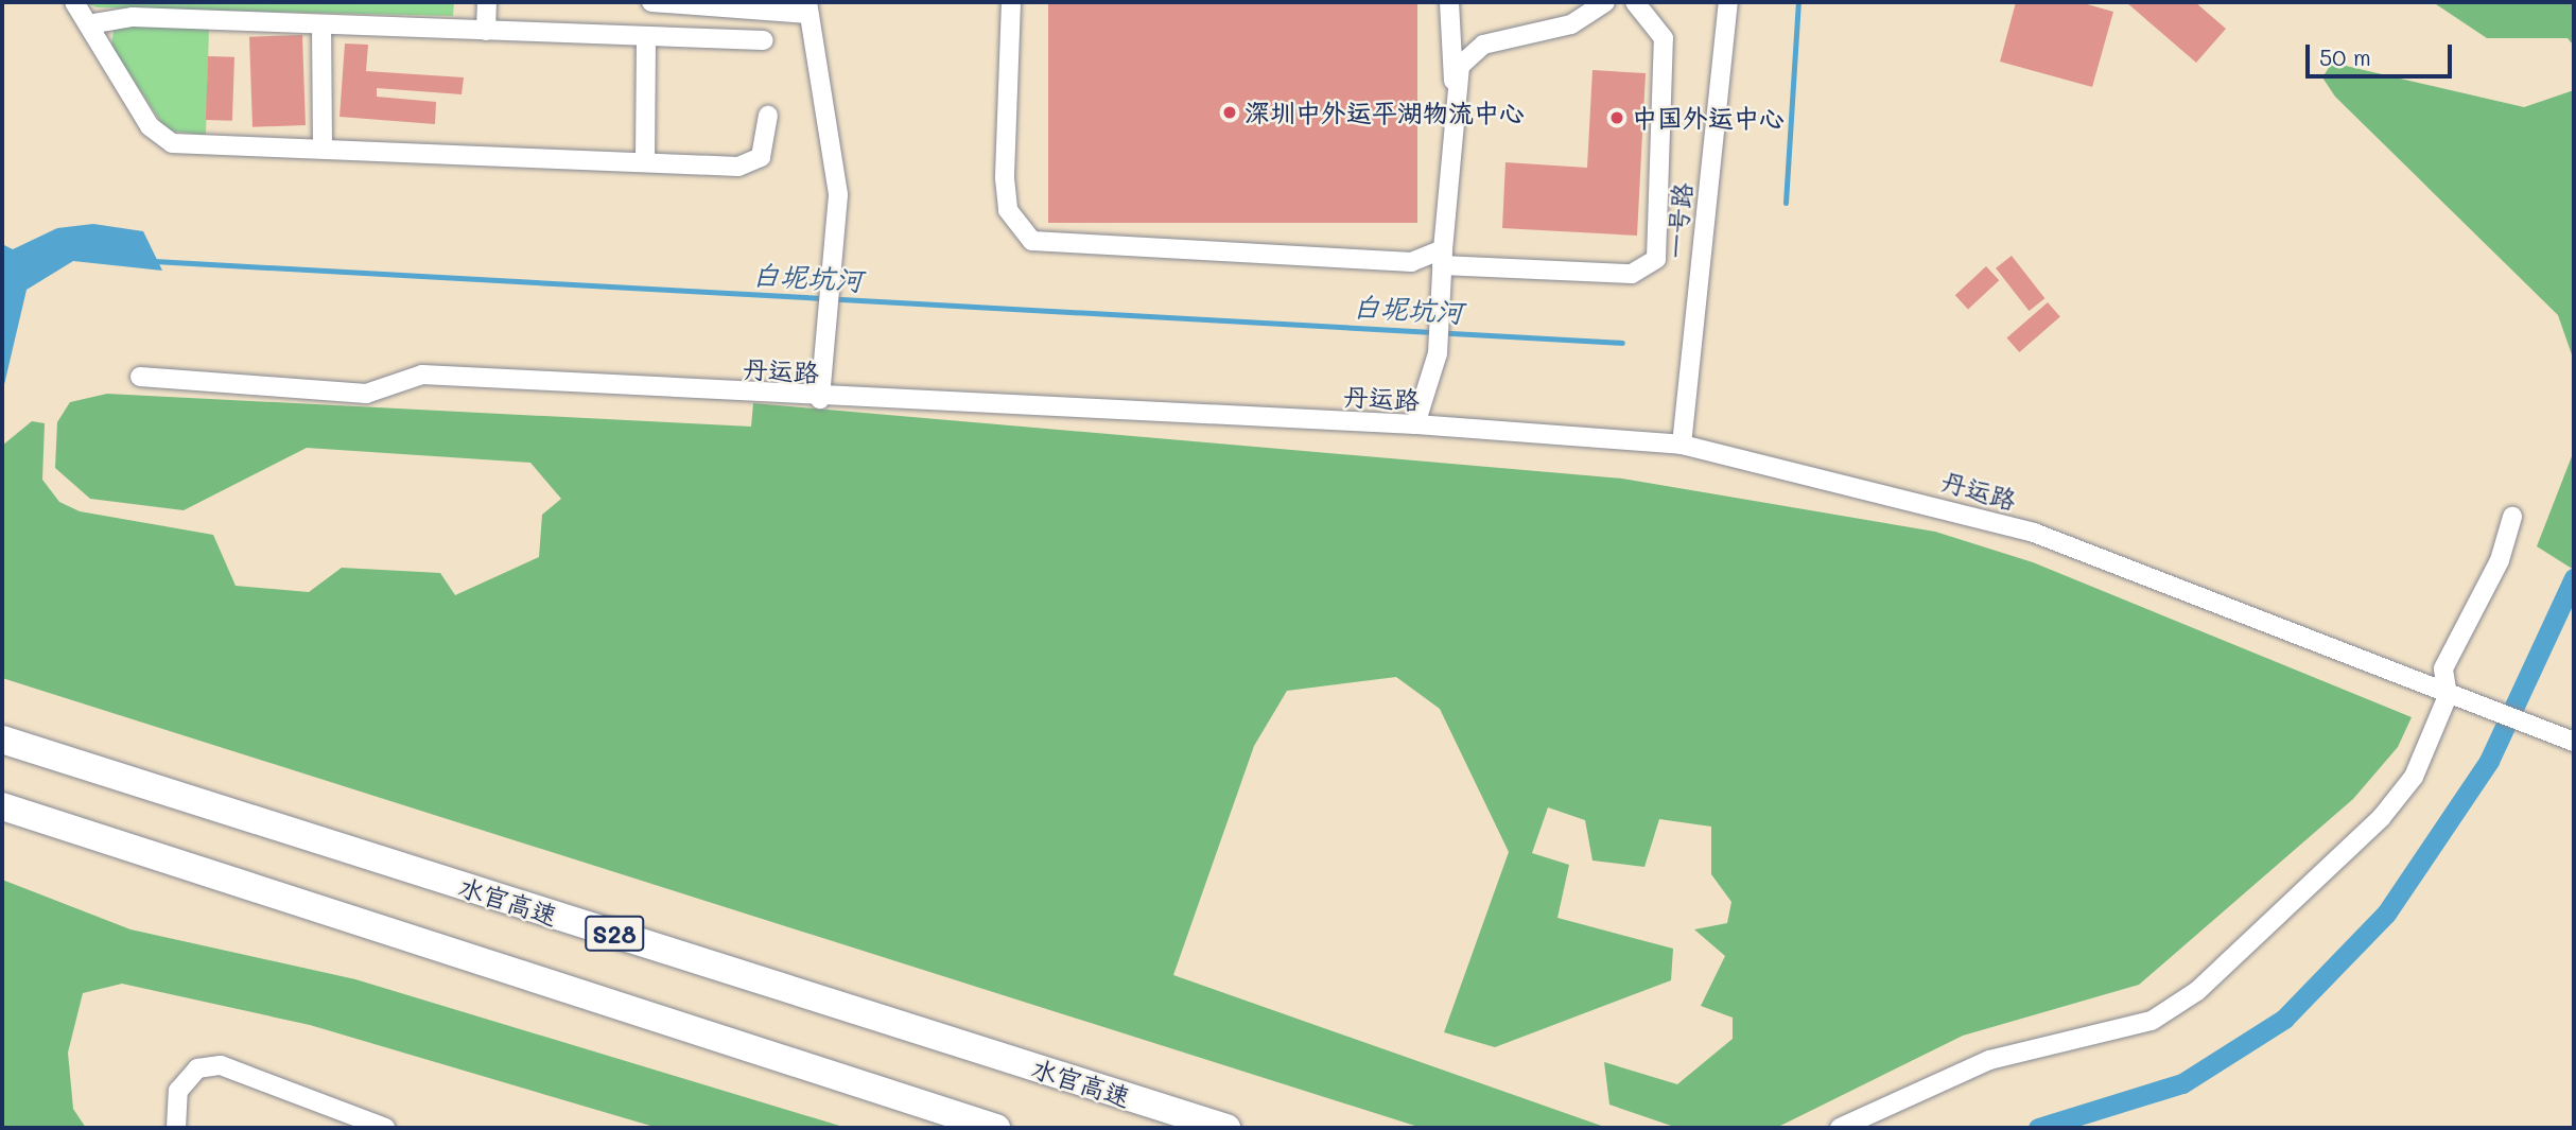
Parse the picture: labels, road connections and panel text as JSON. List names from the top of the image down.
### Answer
{
  "streets": {
    "highway": ["水官高速", "S28"],
    "street": ["一号路", "丹运路"]
  },
  "crossings": [
    ["一号路", "丹运路"]
  ],
  "water": ["白坭坑河"],
  "places": ["深圳中外运平湖物流中心", "中国外运中心"],
  "scale_bar": "50 m"
}
